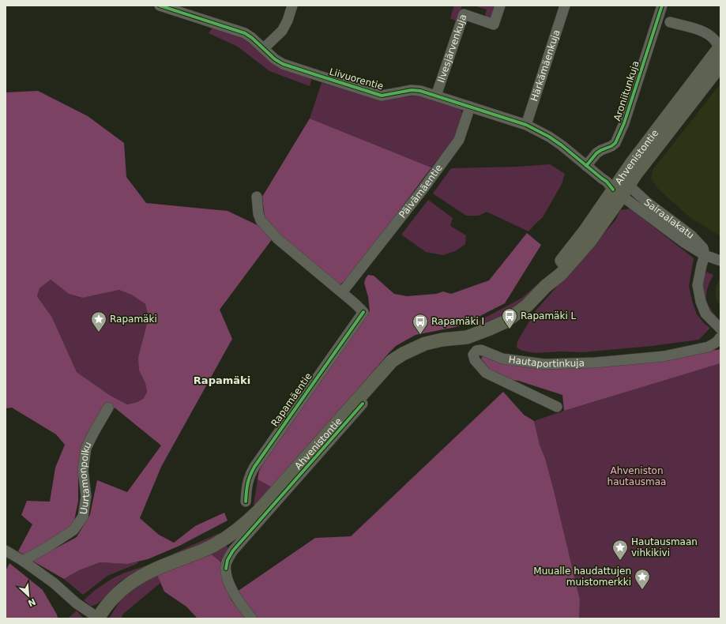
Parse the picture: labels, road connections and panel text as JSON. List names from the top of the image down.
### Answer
{
  "streets": {
    "main road": ["Ahvenistontie"],
    "street": [
      "Ilvesjärvenkuja",
      "Härkämäenkuja",
      "Liivuorentie",
      "Aroniitunkuja",
      "Päivämäentie",
      "Sairaalakatu",
      "Hautaportinkuja",
      "Rapamäentie",
      "Uurtamonpolku"
    ]
  },
  "crossings": [
    ["Ilvesjärvenkuja", "Liivuorentie"],
    ["Härkämäenkuja", "Liivuorentie"],
    ["Liivuorentie", "Aroniitunkuja"],
    ["Liivuorentie", "Ahvenistontie"],
    ["Liivuorentie", "Päivämäentie"],
    ["Liivuorentie", "Sairaalakatu"],
    ["Ahvenistontie", "Sairaalakatu"],
    ["Päivämäentie", "Rapamäentie"]
  ],
  "districts": ["Rapamäki"],
  "parks": ["Ahveniston hautausmaa"],
  "places": {
    "bus stop": ["Rapamäki L", "Rapamäki I"],
    "place": ["Rapamäki", "Hautausmaan vihkikivi", "Muualle haudattujen muistomerkki"]
  },
  "north": "bottom right"
}
